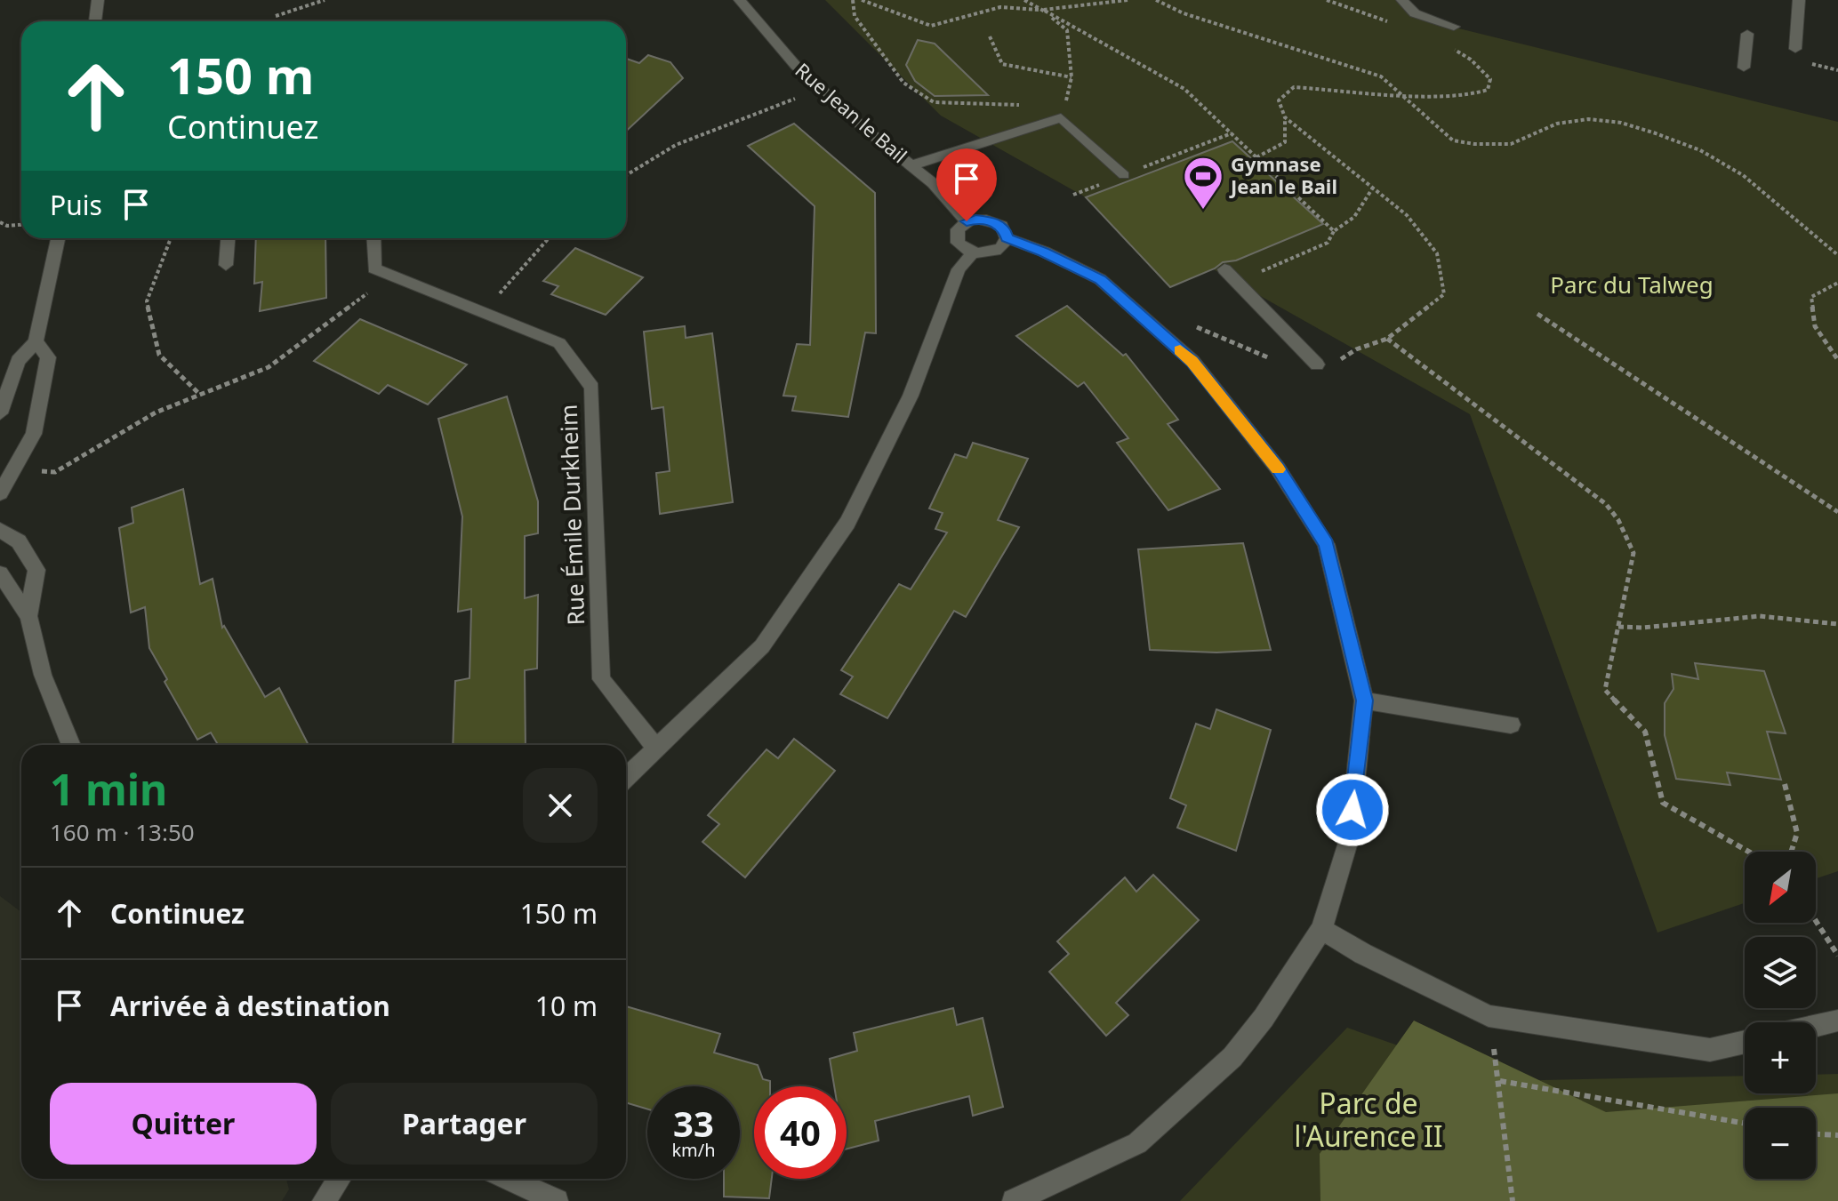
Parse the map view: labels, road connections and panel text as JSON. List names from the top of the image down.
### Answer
{
  "streets": {
    "street": ["Rue Jean le Bail", "Rue Émile Durkheim"]
  },
  "parks": ["Parc du Talweg", "Parc de l'Aurence II"],
  "places": {
    "sports": ["Gymnase Jean le Bail"]
  },
  "north": "bottom left",
  "page": {
    "turn": ["150 m", "Continuez"],
    "then": "Puis",
    "heading": ["1 min", "160 m · 13:50"],
    "map_buttons": ["+", "−"],
    "list": [
      {
        "name": "Continuez",
        "value": "150 m"
      },
      {
        "name": "Arrivée à destination",
        "value": "10 m"
      }
    ],
    "buttons": ["Quitter", "Partager"],
    "speed": "33 km/h",
    "limit": "40"
  }
}
